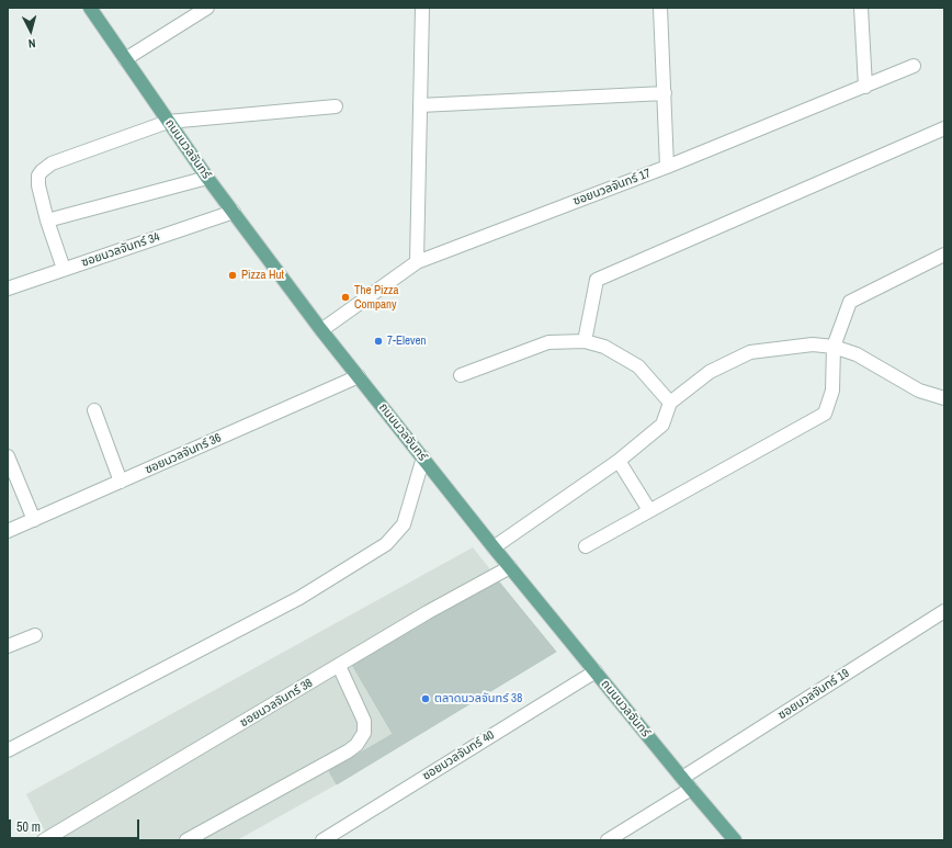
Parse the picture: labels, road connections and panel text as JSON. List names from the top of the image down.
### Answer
{
  "streets": {
    "main road": ["ถนนนวลจันทร์"],
    "street": [
      "ซอยนวลจันทร์ 17",
      "ซอยนวลจันทร์ 34",
      "ซอยนวลจันทร์ 36",
      "ซอยนวลจันทร์ 19",
      "ซอยนวลจันทร์ 38",
      "ซอยนวลจันทร์ 40"
    ]
  },
  "crossings": [
    ["ถนนนวลจันทร์", "ซอยนวลจันทร์ 17"],
    ["ถนนนวลจันทร์", "ซอยนวลจันทร์ 34"],
    ["ถนนนวลจันทร์", "ซอยนวลจันทร์ 36"],
    ["ถนนนวลจันทร์", "ซอยนวลจันทร์ 19"],
    ["ถนนนวลจันทร์", "ซอยนวลจันทร์ 38"],
    ["ถนนนวลจันทร์", "ซอยนวลจันทร์ 40"]
  ],
  "places": [
    "Pizza Hut",
    "The Pizza Company",
    "7-Eleven",
    "ตลาดนวลจันทร์ 38"
  ],
  "scale_bar": "50 m",
  "north": "bottom"
}
